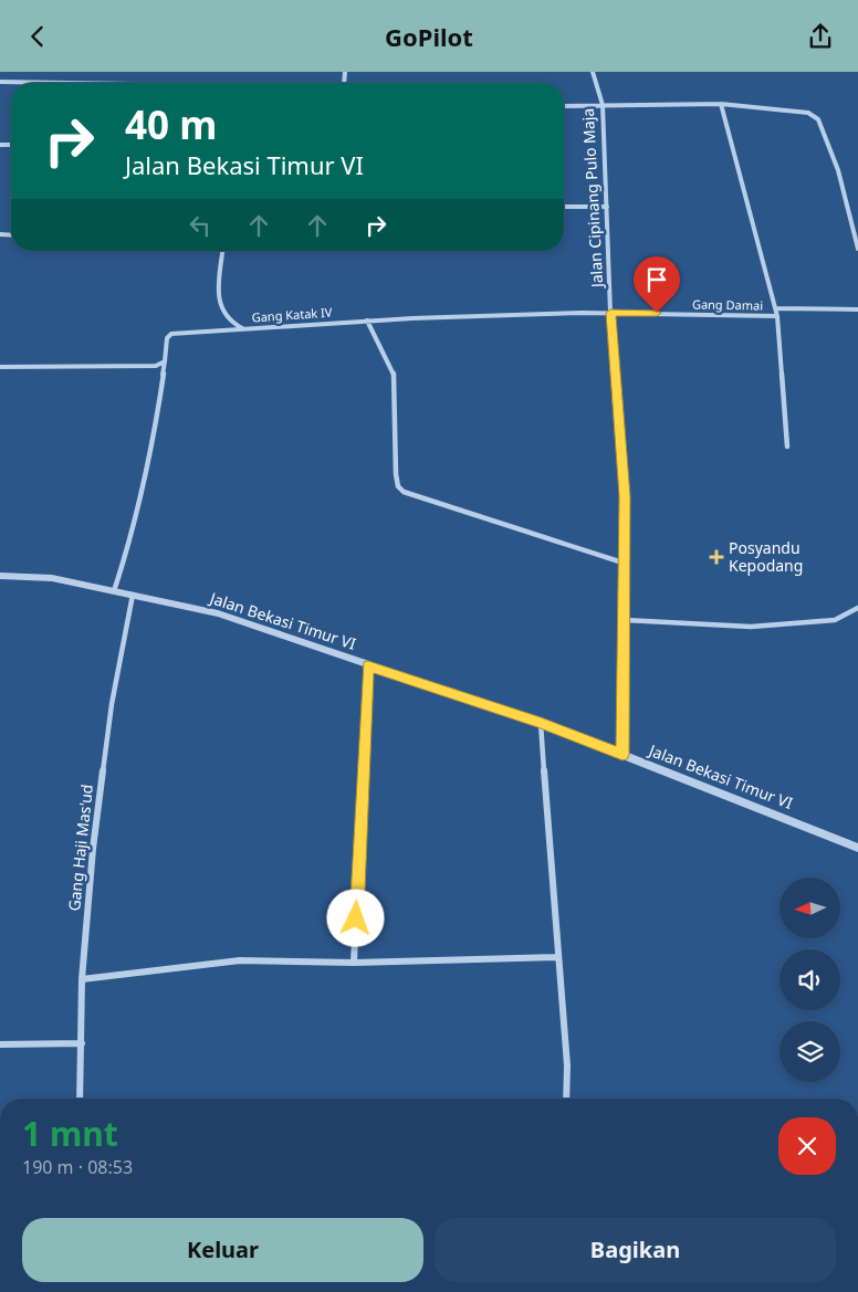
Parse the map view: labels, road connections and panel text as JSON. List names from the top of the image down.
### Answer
{
  "streets": {
    "street": [
      "Jalan Cipinang Pulo Maja",
      "Gang Damai",
      "Gang Katak IV",
      "Jalan Bekasi Timur VI",
      "Gang Haji Mas'ud"
    ]
  },
  "crossings": [
    ["Jalan Cipinang Pulo Maja", "Gang Damai"],
    ["Jalan Cipinang Pulo Maja", "Gang Katak IV"],
    ["Jalan Cipinang Pulo Maja", "Jalan Bekasi Timur VI"],
    ["Gang Damai", "Gang Katak IV"],
    ["Jalan Bekasi Timur VI", "Gang Haji Mas'ud"]
  ],
  "places": {
    "health": ["Posyandu Kepodang"]
  },
  "north": "left",
  "page": {
    "header": "GoPilot",
    "turn": ["40 m", "Jalan Bekasi Timur VI"],
    "heading": ["1 mnt", "190 m · 08:53"],
    "buttons": ["Keluar", "Bagikan"]
  }
}
